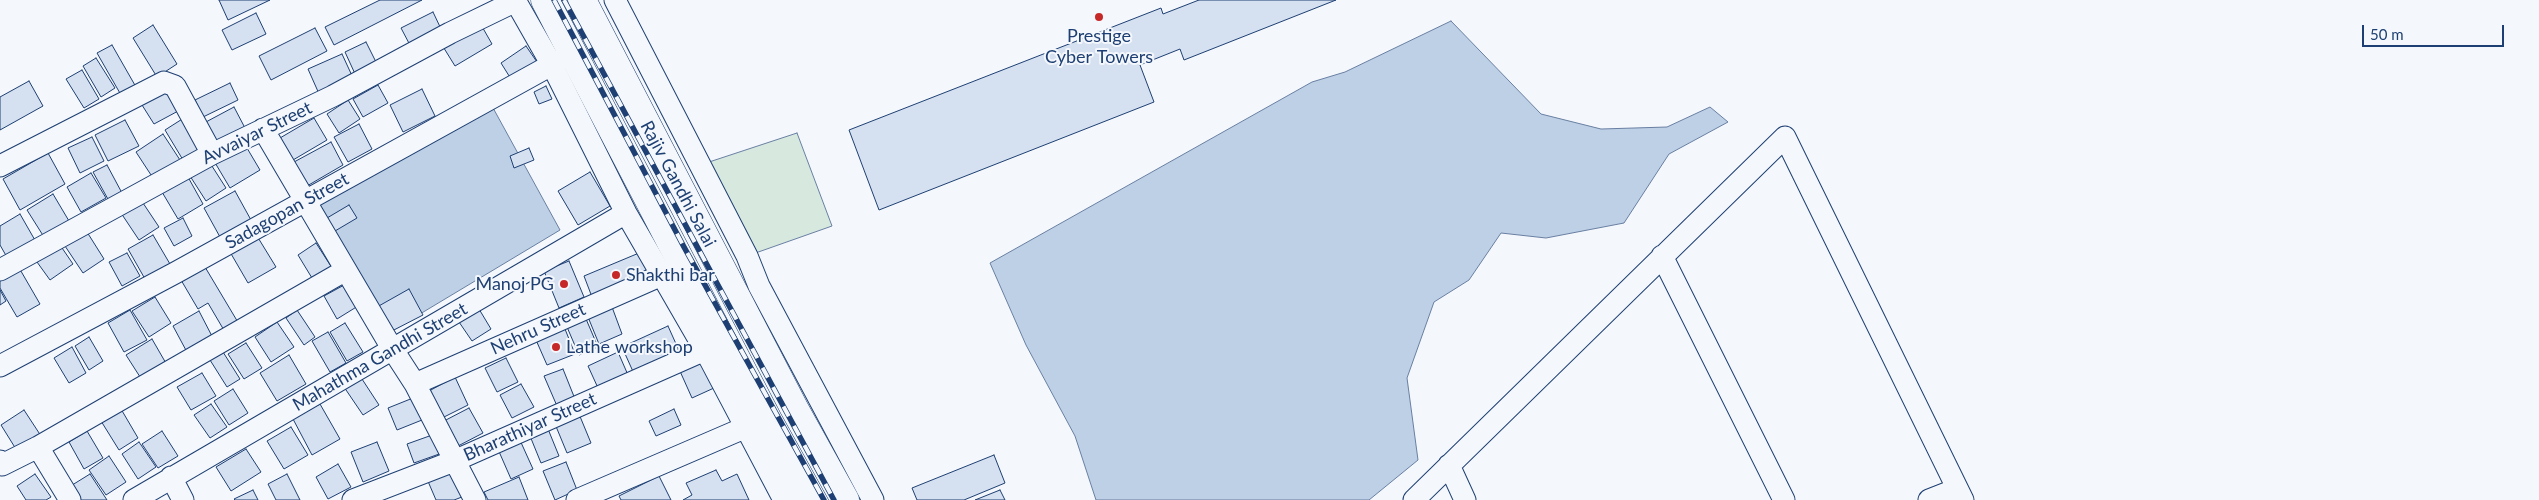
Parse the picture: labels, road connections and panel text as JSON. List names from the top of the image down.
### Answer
{
  "streets": {
    "main road": ["Rajiv Gandhi Salai"],
    "street": [
      "Avvaiyar Street",
      "Sadagopan Street",
      "Nehru Street",
      "Mahathma Gandhi Street",
      "Bharathiyar Street"
    ]
  },
  "crossings": [
    ["Rajiv Gandhi Salai", "Sadagopan Street"]
  ],
  "places": [
    "Prestige Cyber Towers",
    "Shakthi bar",
    "Manoj PG",
    "Lathe workshop"
  ],
  "scale_bar": "50 m"
}
